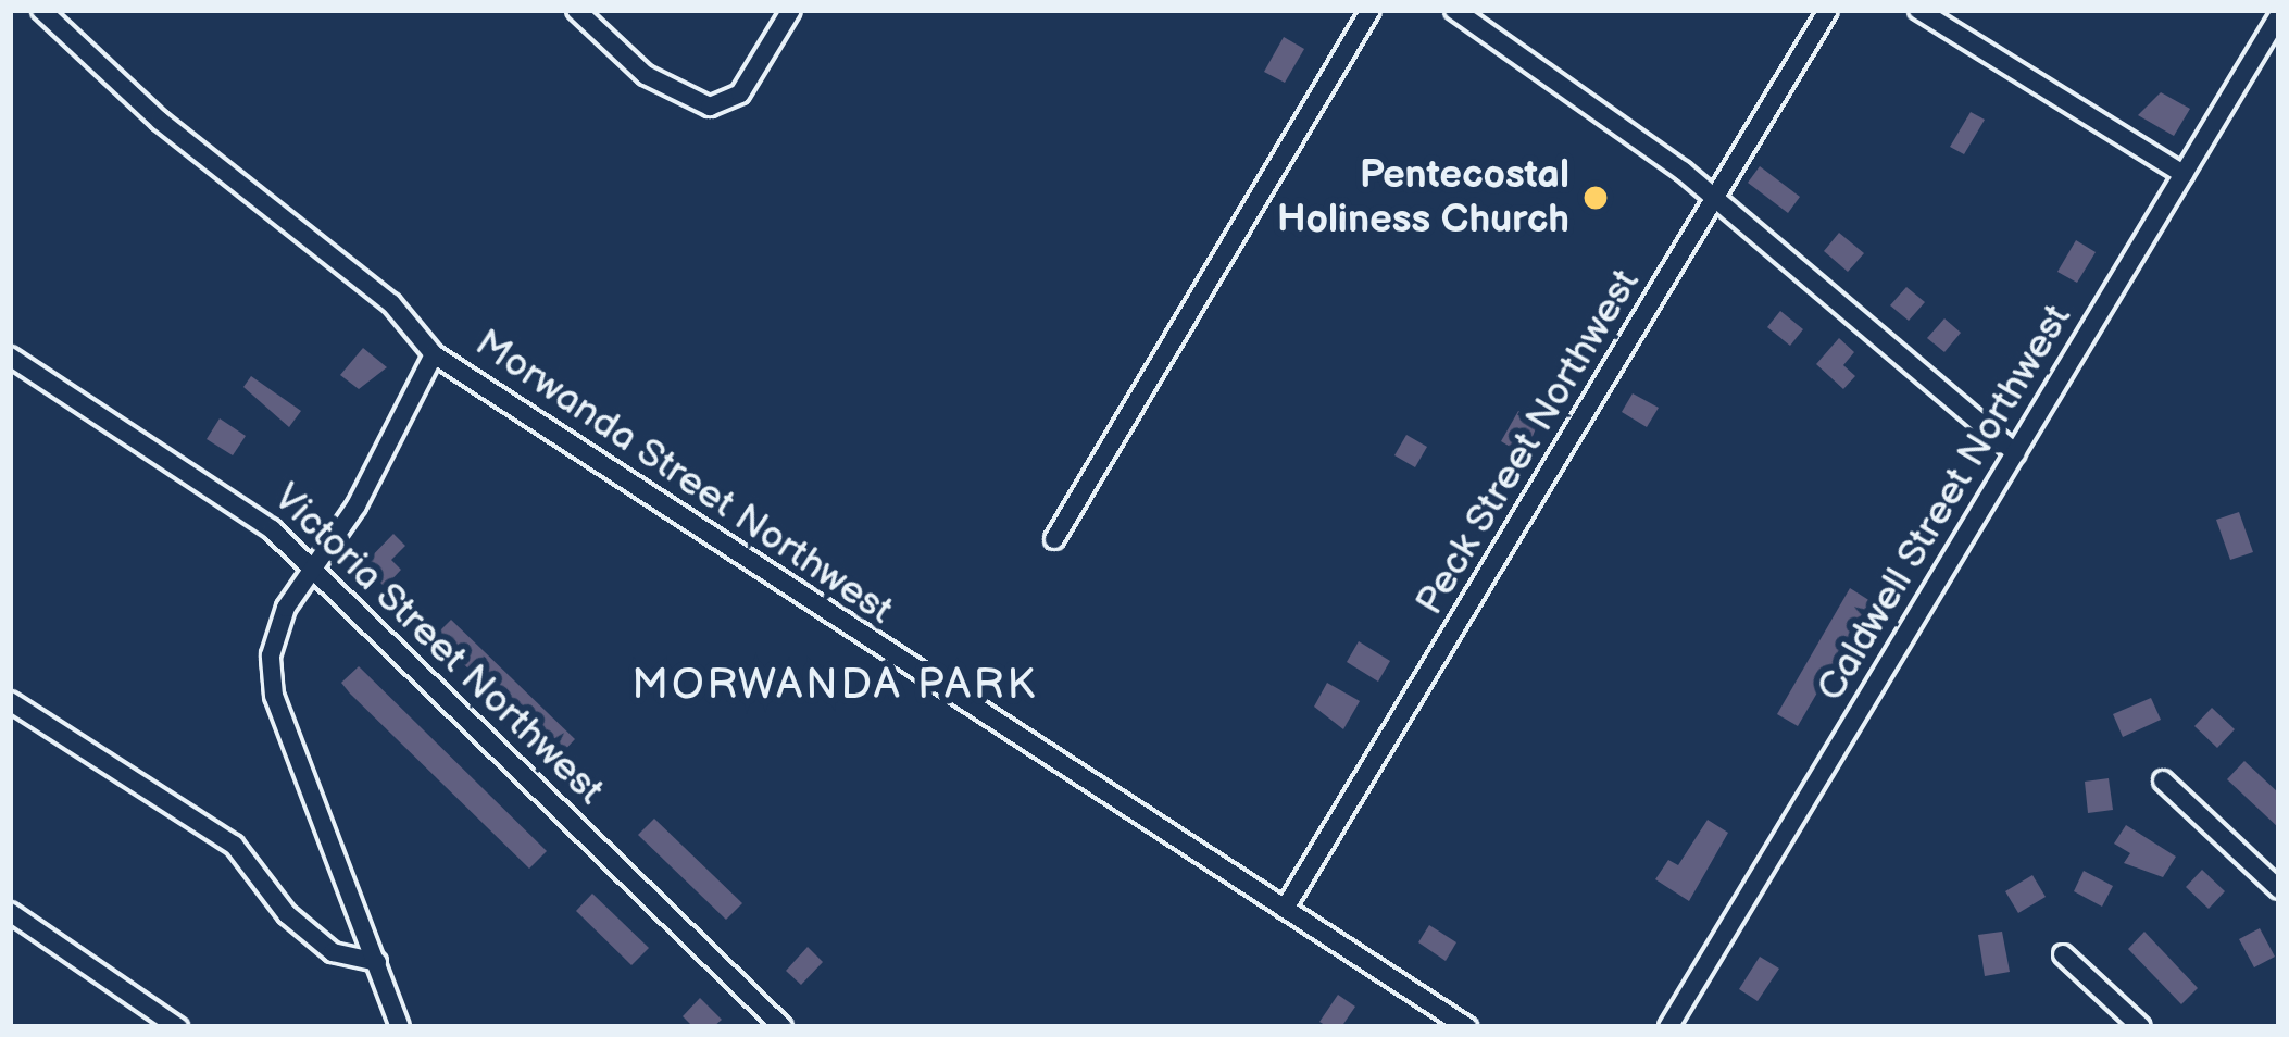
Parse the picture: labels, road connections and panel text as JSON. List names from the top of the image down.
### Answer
{
  "streets": {
    "street": [
      "Peck Street Northwest",
      "Morwanda Street Northwest",
      "Caldwell Street Northwest",
      "Victoria Street Northwest"
    ]
  },
  "crossings": [
    ["Peck Street Northwest", "Morwanda Street Northwest"]
  ],
  "districts": ["MORWANDA PARK"],
  "places": ["Pentecostal Holiness Church"]
}
